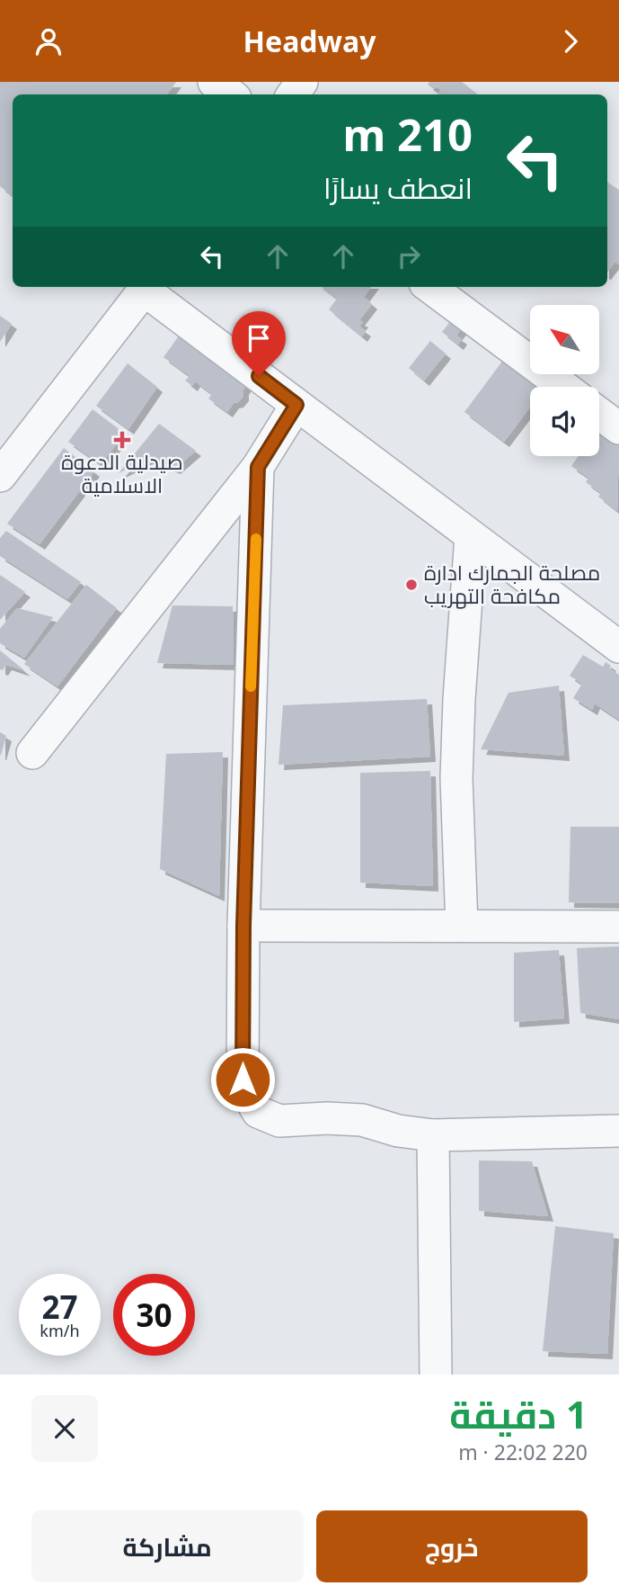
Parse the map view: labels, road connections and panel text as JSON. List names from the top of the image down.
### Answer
{
  "places": {
    "health": ["صيدلية الدعوة الاسلامية"],
    "other": ["مصلحة الجمارك ادارة مكافحة التهريب"]
  },
  "north": "top left",
  "page": {
    "header": "Headway",
    "turn": ["210 m", "انعطف يسارًا"],
    "speed": "27 km/h",
    "limit": "30",
    "heading": ["1 دقيقة", "220 m · 22:02"],
    "buttons": ["خروج", "مشاركة"]
  }
}
